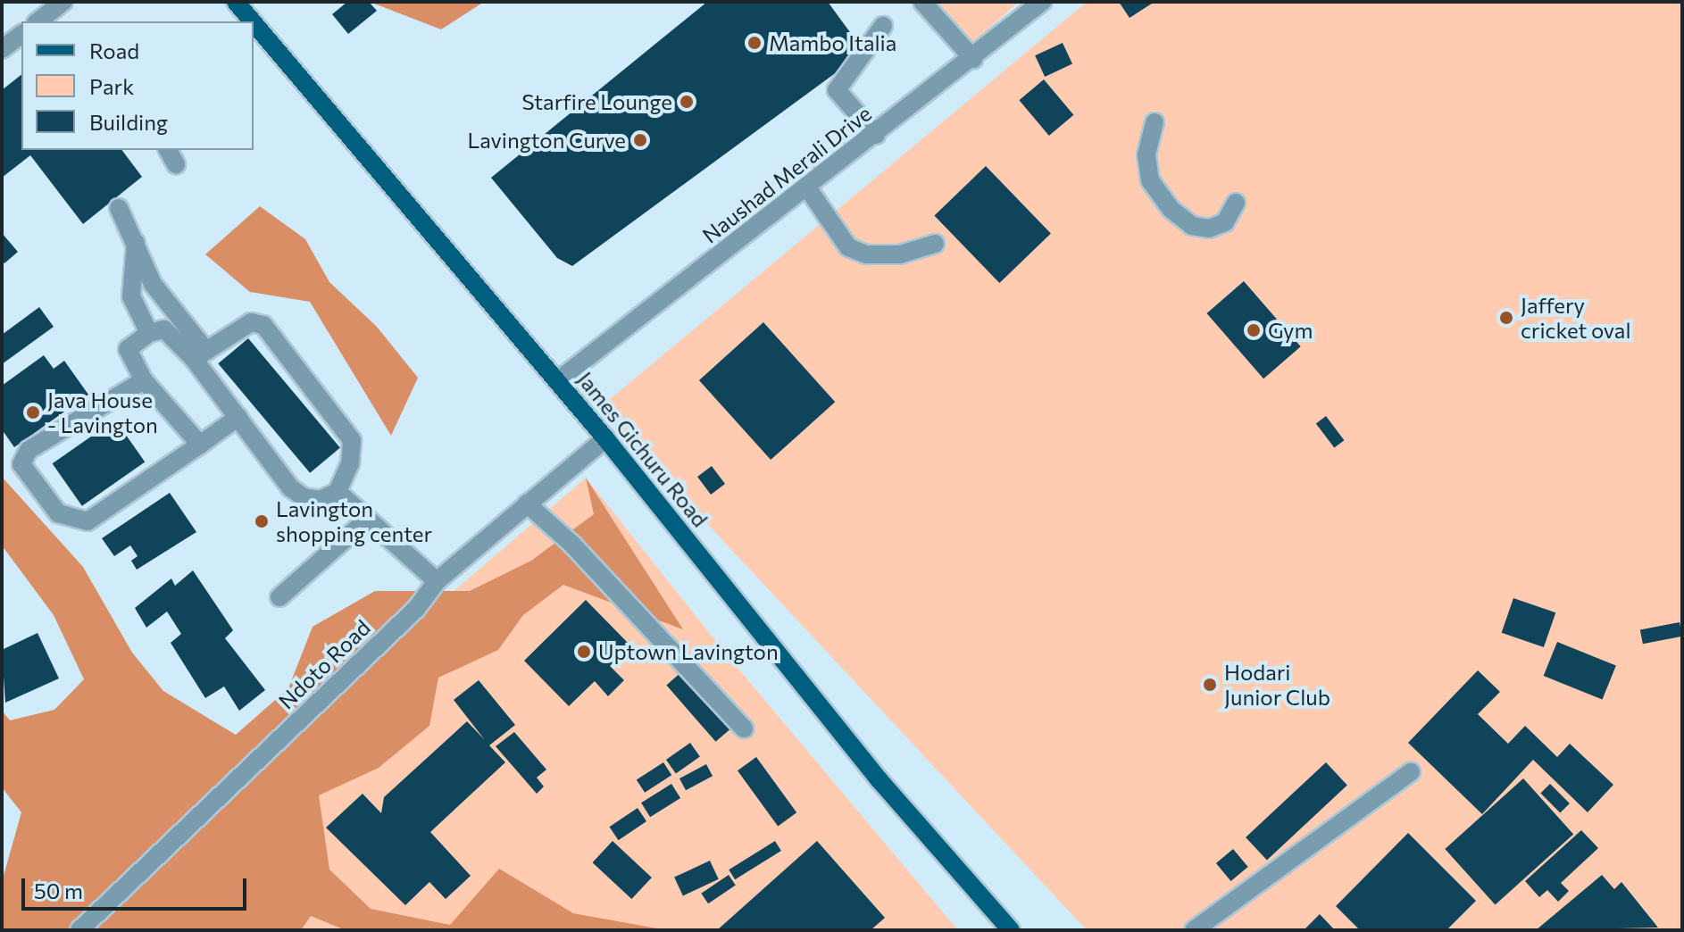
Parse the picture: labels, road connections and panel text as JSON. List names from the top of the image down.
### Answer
{
  "streets": {
    "main road": ["James Gichuru Road"],
    "street": ["Naushad Merali Drive", "Ndoto Road"]
  },
  "crossings": [
    ["Naushad Merali Drive", "James Gichuru Road"],
    ["James Gichuru Road", "Ndoto Road"]
  ],
  "places": [
    "Mambo Italia",
    "Starfire Lounge",
    "Lavington Curve",
    "Jaffery cricket oval",
    "Gym",
    "Java House - Lavington",
    "Lavington shopping center",
    "Uptown Lavington",
    "Hodari Junior Club"
  ],
  "legend": ["Road", "Park", "Building"],
  "scale_bar": "50 m"
}
